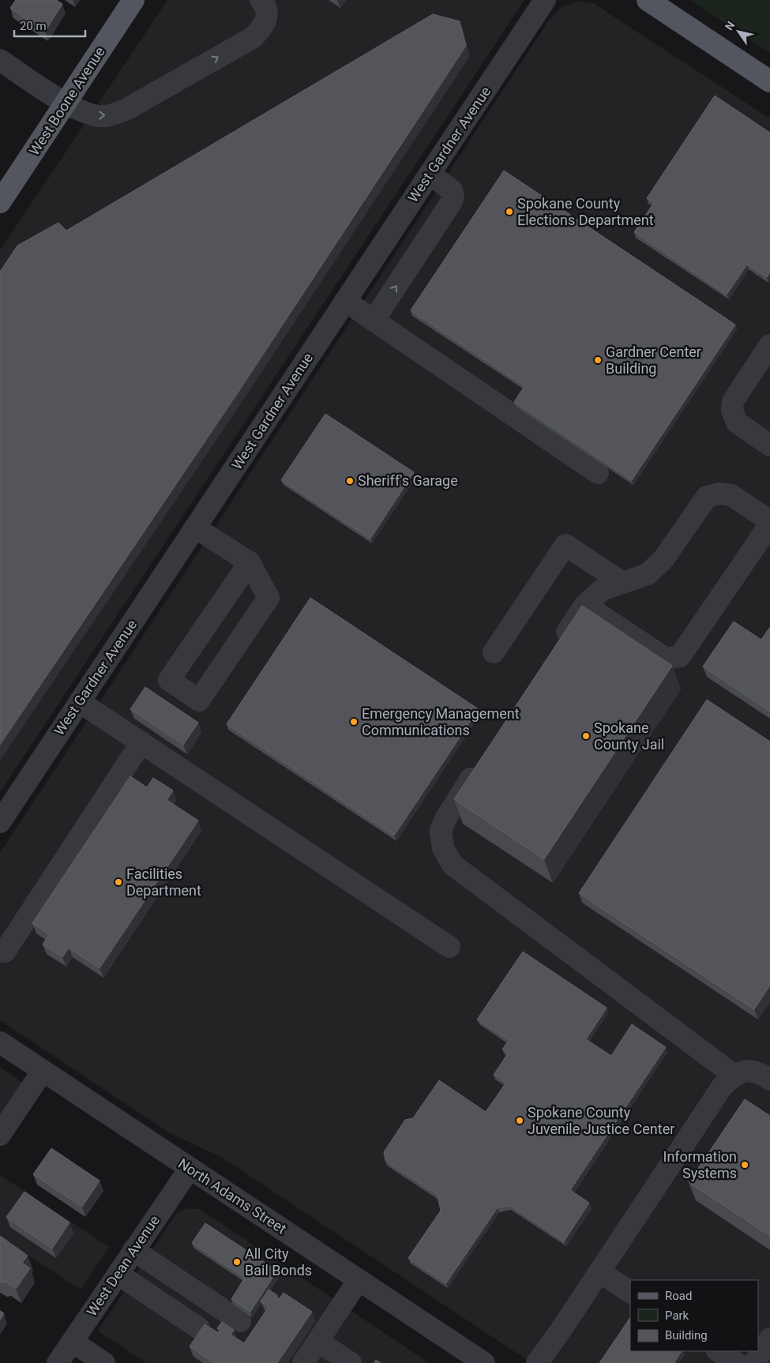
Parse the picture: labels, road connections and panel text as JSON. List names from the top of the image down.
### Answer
{
  "streets": {
    "main road": ["West Boone Avenue"],
    "street": ["West Gardner Avenue", "North Adams Street", "West Dean Avenue"]
  },
  "crossings": [
    ["North Adams Street", "West Dean Avenue"]
  ],
  "places": [
    "Spokane County Elections Department",
    "Gardner Center Building",
    "Sheriff's Garage",
    "Emergency Management Communications",
    "Spokane County Jail",
    "Facilities Department",
    "Spokane County Juvenile Justice Center",
    "Information Systems",
    "All City Bail Bonds"
  ],
  "legend": ["Road", "Park", "Building"],
  "scale_bar": "20 m",
  "north": "top left"
}
